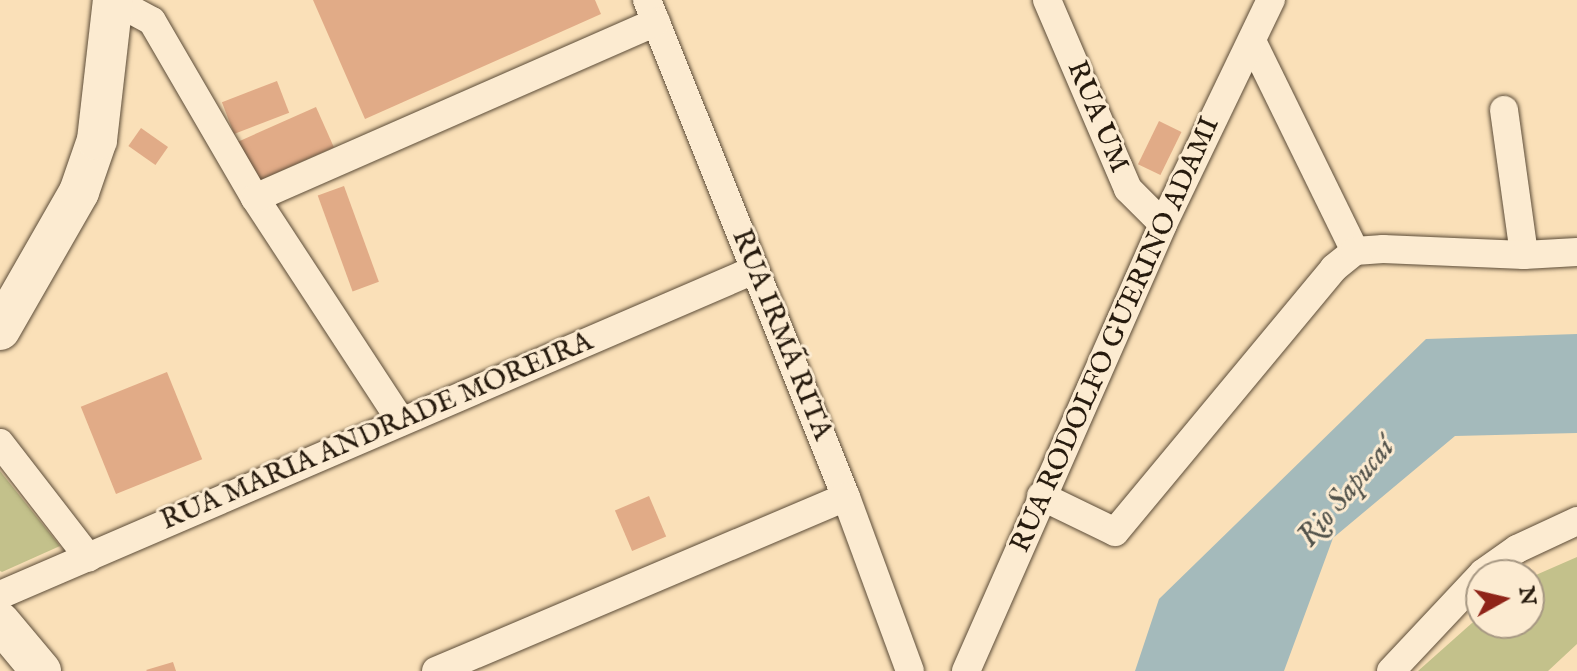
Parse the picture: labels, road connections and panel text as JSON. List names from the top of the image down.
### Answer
{
  "streets": {
    "street": [
      "RUA UM",
      "RUA IRMÃ RITA",
      "RUA RODOLFO GUERINO ADAMI",
      "RUA MARIA ANDRADE MOREIRA"
    ]
  },
  "crossings": [
    ["RUA UM", "RUA RODOLFO GUERINO ADAMI"],
    ["RUA IRMÃ RITA", "RUA MARIA ANDRADE MOREIRA"]
  ],
  "water": ["Rio Sapucaí"],
  "north": "right"
}
